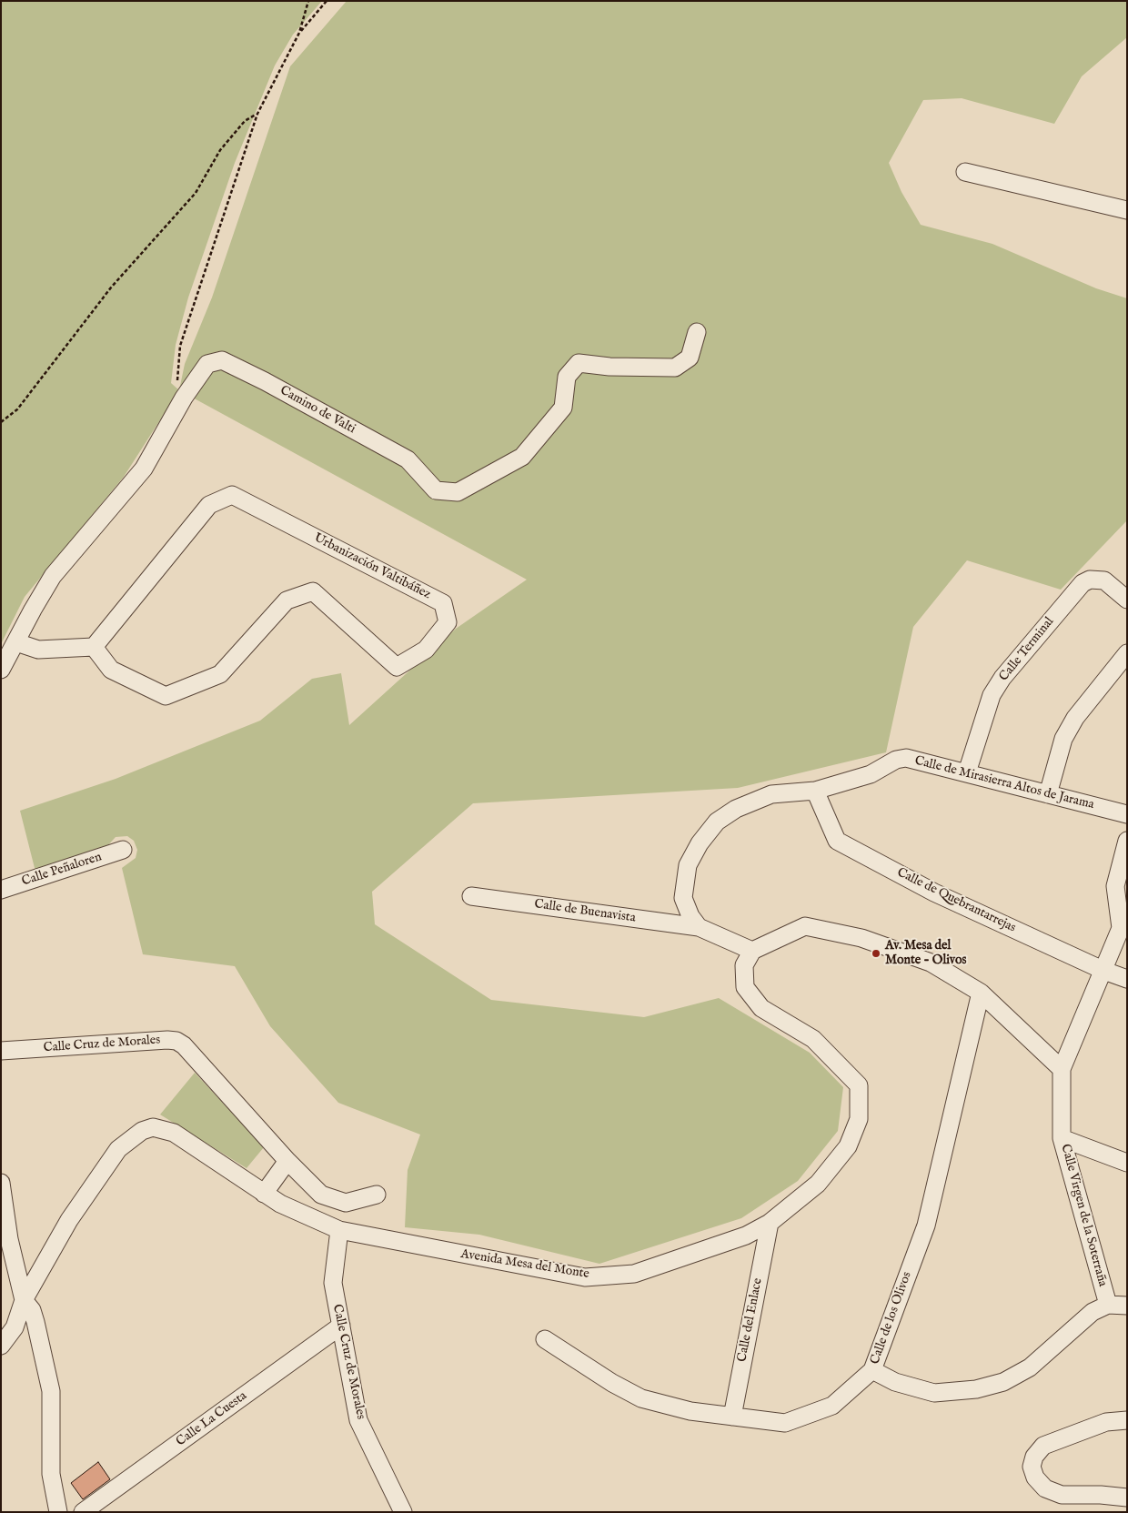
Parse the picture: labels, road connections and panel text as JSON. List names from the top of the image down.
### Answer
{
  "streets": {
    "street": [
      "Camino de Valti",
      "Urbanización Valtibáñez",
      "Calle Terminal",
      "Calle de Mirasierra Altos de Jarama",
      "Calle Peñaloren",
      "Calle de Quebrantarrejas",
      "Calle de Buenavista",
      "Calle Cruz de Morales",
      "Calle Virgen de la Soterraña",
      "Avenida Mesa del Monte",
      "Calle de los Olivos",
      "Calle del Enlace",
      "Calle La Cuesta"
    ]
  },
  "crossings": [
    ["Calle Terminal", "Calle de Mirasierra Altos de Jarama"],
    ["Calle de Mirasierra Altos de Jarama", "Calle de Quebrantarrejas"],
    ["Calle de Mirasierra Altos de Jarama", "Calle de Buenavista"],
    ["Calle de Quebrantarrejas", "Calle Virgen de la Soterraña"],
    ["Calle Cruz de Morales", "Avenida Mesa del Monte"],
    ["Calle Cruz de Morales", "Calle La Cuesta"],
    ["Avenida Mesa del Monte", "Calle del Enlace"],
    ["Calle de los Olivos", "Calle del Enlace"]
  ],
  "places": ["Av. Mesa del Monte - Olivos"]
}
